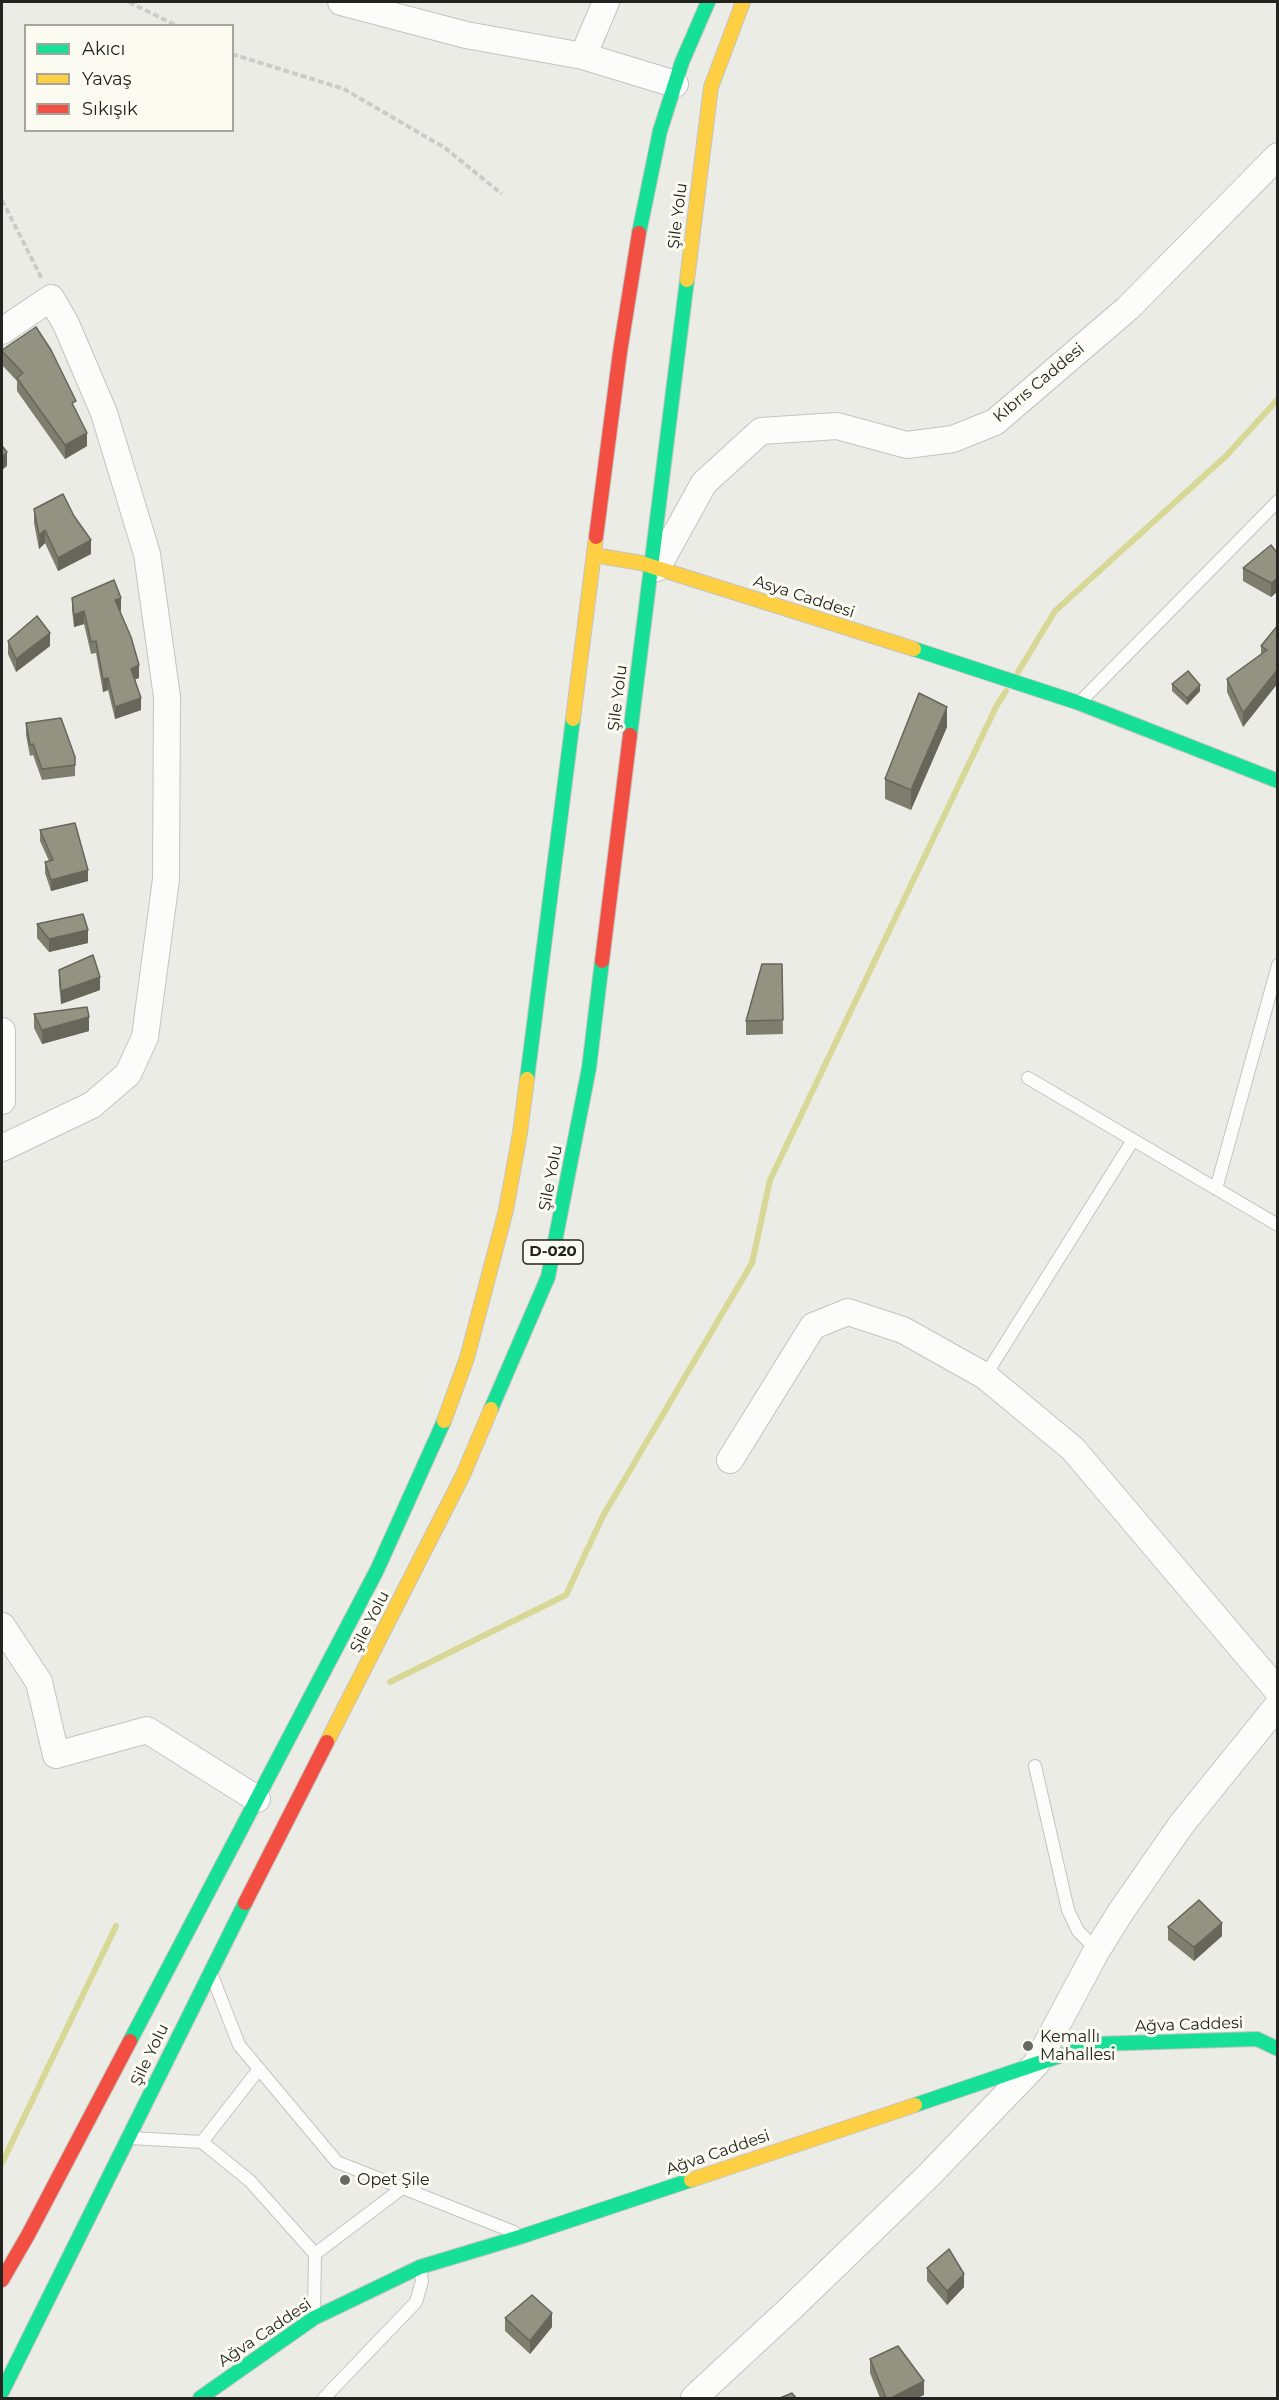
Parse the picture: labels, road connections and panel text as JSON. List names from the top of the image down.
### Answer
{
  "streets": {
    "main road": [
      "Şile Yolu",
      "Asya Caddesi",
      "D-020",
      "Ağva Caddesi"
    ],
    "street": ["Kıbrıs Caddesi"]
  },
  "crossings": [
    ["Şile Yolu", "Kıbrıs Caddesi"],
    ["Şile Yolu", "Asya Caddesi"],
    ["Kıbrıs Caddesi", "Asya Caddesi"]
  ],
  "places": ["Kemallı Mahallesi", "Opet Şile"],
  "legend": ["Akıcı", "Yavaş", "Sıkışık"]
}
